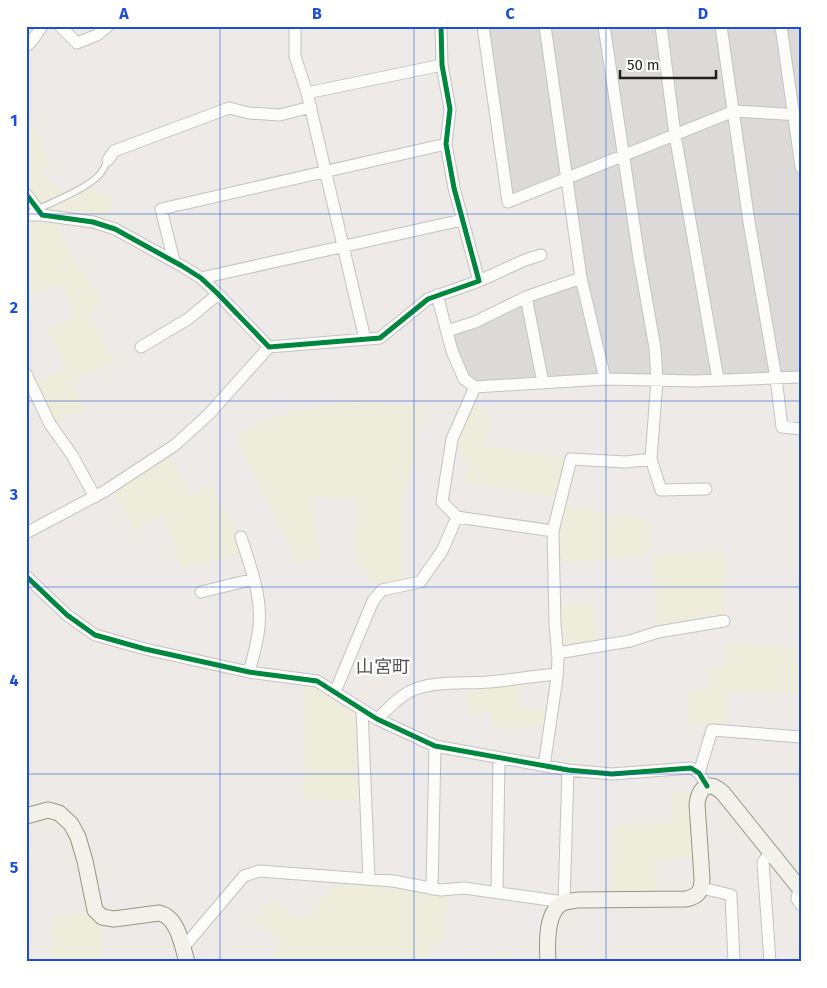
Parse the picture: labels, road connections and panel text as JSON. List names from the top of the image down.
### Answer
{
  "districts": ["山宮町"],
  "scale_bar": "50 m",
  "grid": {
    "columns": [
      "A",
      "B",
      "C",
      "D"
    ],
    "rows": [
      "1",
      "2",
      "3",
      "4",
      "5"
    ]
  }
}
